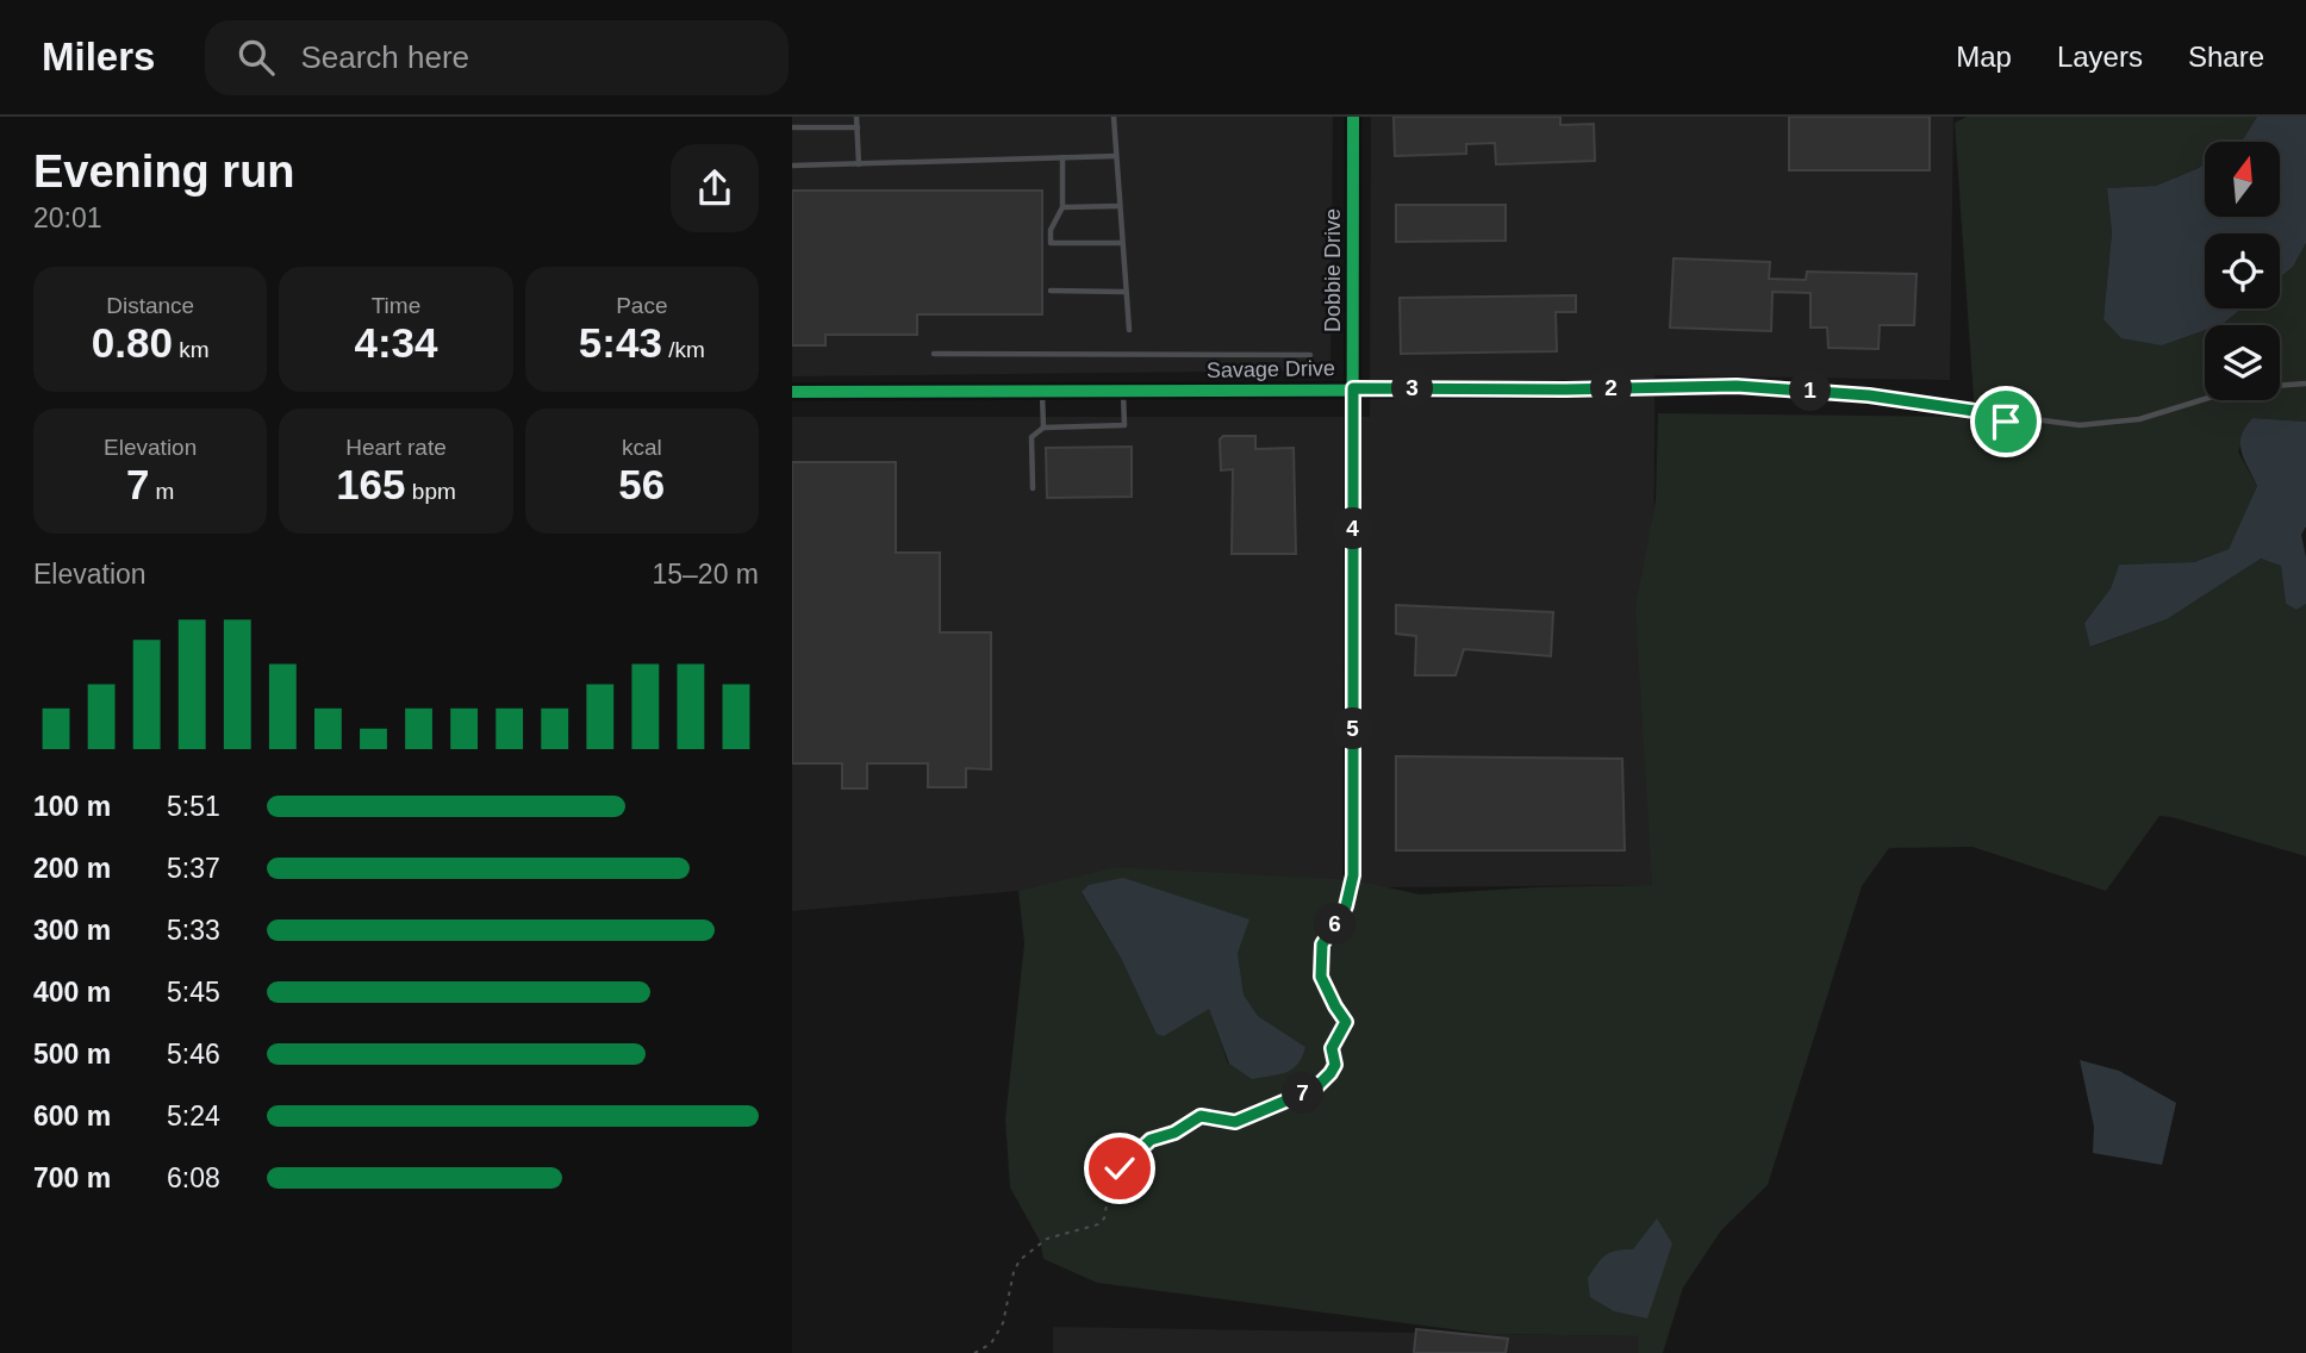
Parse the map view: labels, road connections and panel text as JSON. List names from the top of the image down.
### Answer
{
  "streets": {
    "street": ["Dobbie Drive", "Savage Drive"]
  },
  "crossings": [
    ["Dobbie Drive", "Savage Drive"]
  ],
  "north": "top",
  "page": {
    "header": "Milers",
    "search": "Search here",
    "nav": ["Map", "Layers", "Share"],
    "heading": ["Evening run", "20:01"],
    "stats": [
      ["Distance", "0.80 km"],
      ["Time", "4:34"],
      ["Pace", "5:43 /km"],
      ["Elevation", "7 m"],
      ["Heart rate", "165 bpm"],
      ["kcal", "56"]
    ],
    "pins": [
      "2",
      "3",
      "1",
      "4",
      "5",
      "6",
      "7"
    ],
    "chart": ["Elevation", "15–20 m"],
    "list": [
      {
        "name": "100 m",
        "note": "5:51"
      },
      {
        "name": "200 m",
        "note": "5:37"
      },
      {
        "name": "300 m",
        "note": "5:33"
      },
      {
        "name": "400 m",
        "note": "5:45"
      },
      {
        "name": "500 m",
        "note": "5:46"
      },
      {
        "name": "600 m",
        "note": "5:24"
      },
      {
        "name": "700 m",
        "note": "6:08"
      }
    ]
  }
}
